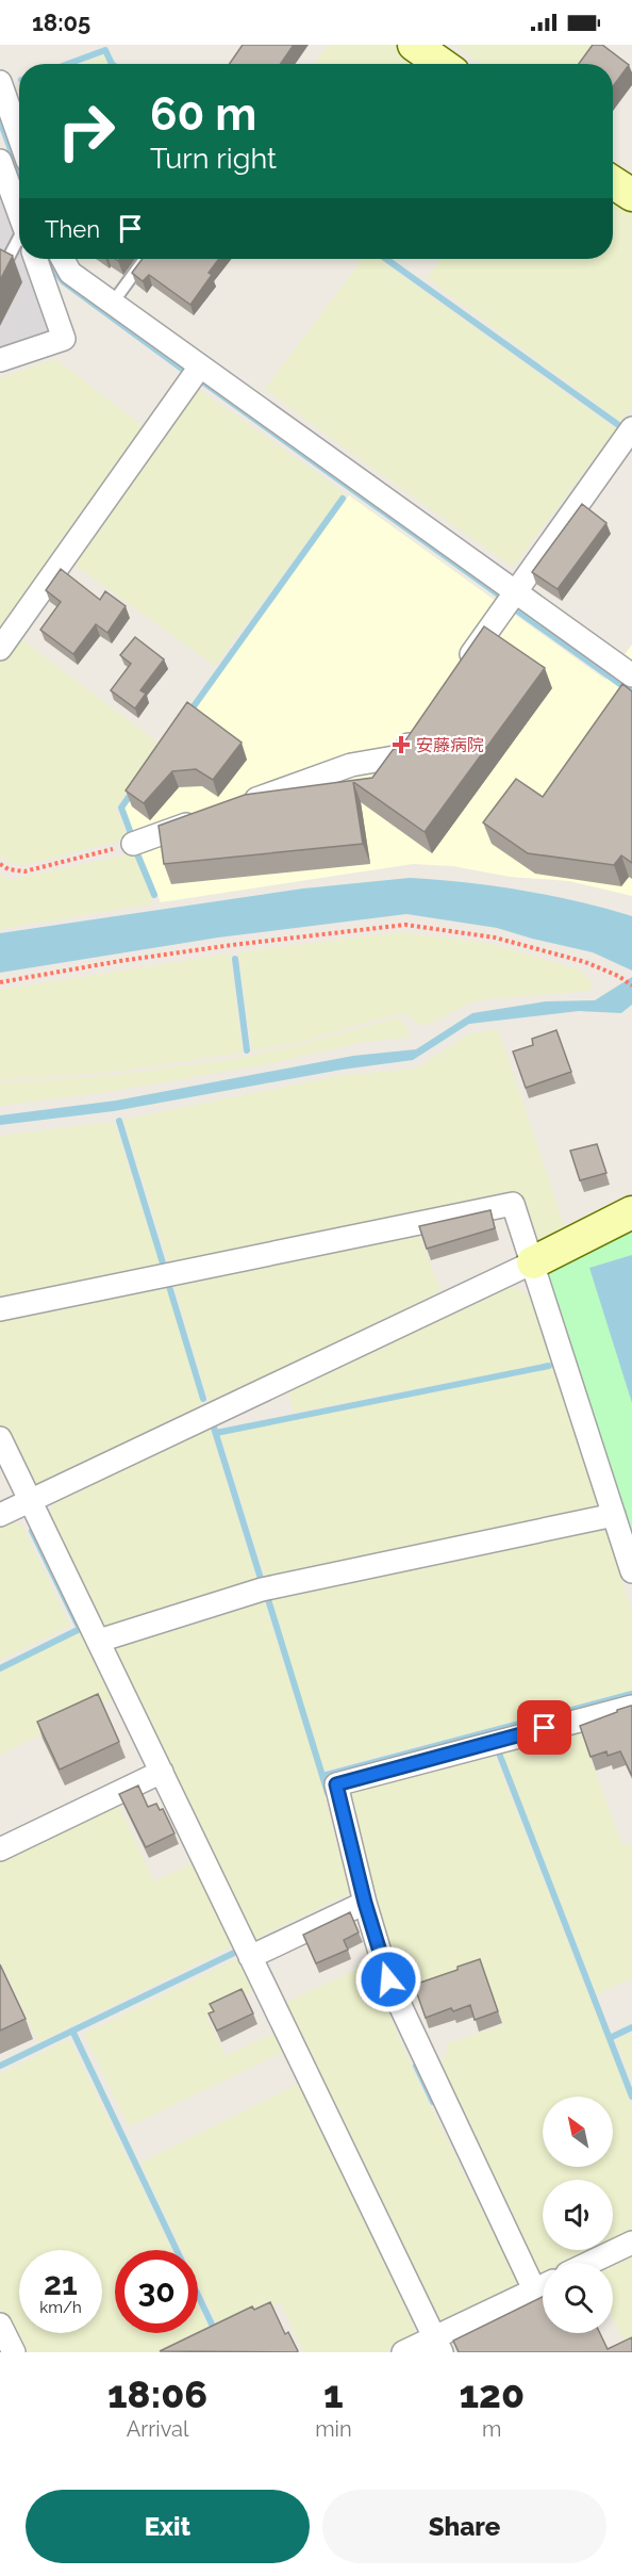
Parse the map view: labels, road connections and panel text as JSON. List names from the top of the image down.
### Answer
{
  "places": {
    "health": ["安藤病院"]
  },
  "north": "top left",
  "page": {
    "status": "18:05",
    "turn": ["60 m", "Turn right"],
    "then": "Then",
    "speed": "21 km/h",
    "limit": "30",
    "eta": [
      "18:06",
      "Arrival",
      "1",
      "min",
      "120",
      "m"
    ],
    "buttons": ["Exit", "Share"]
  }
}
